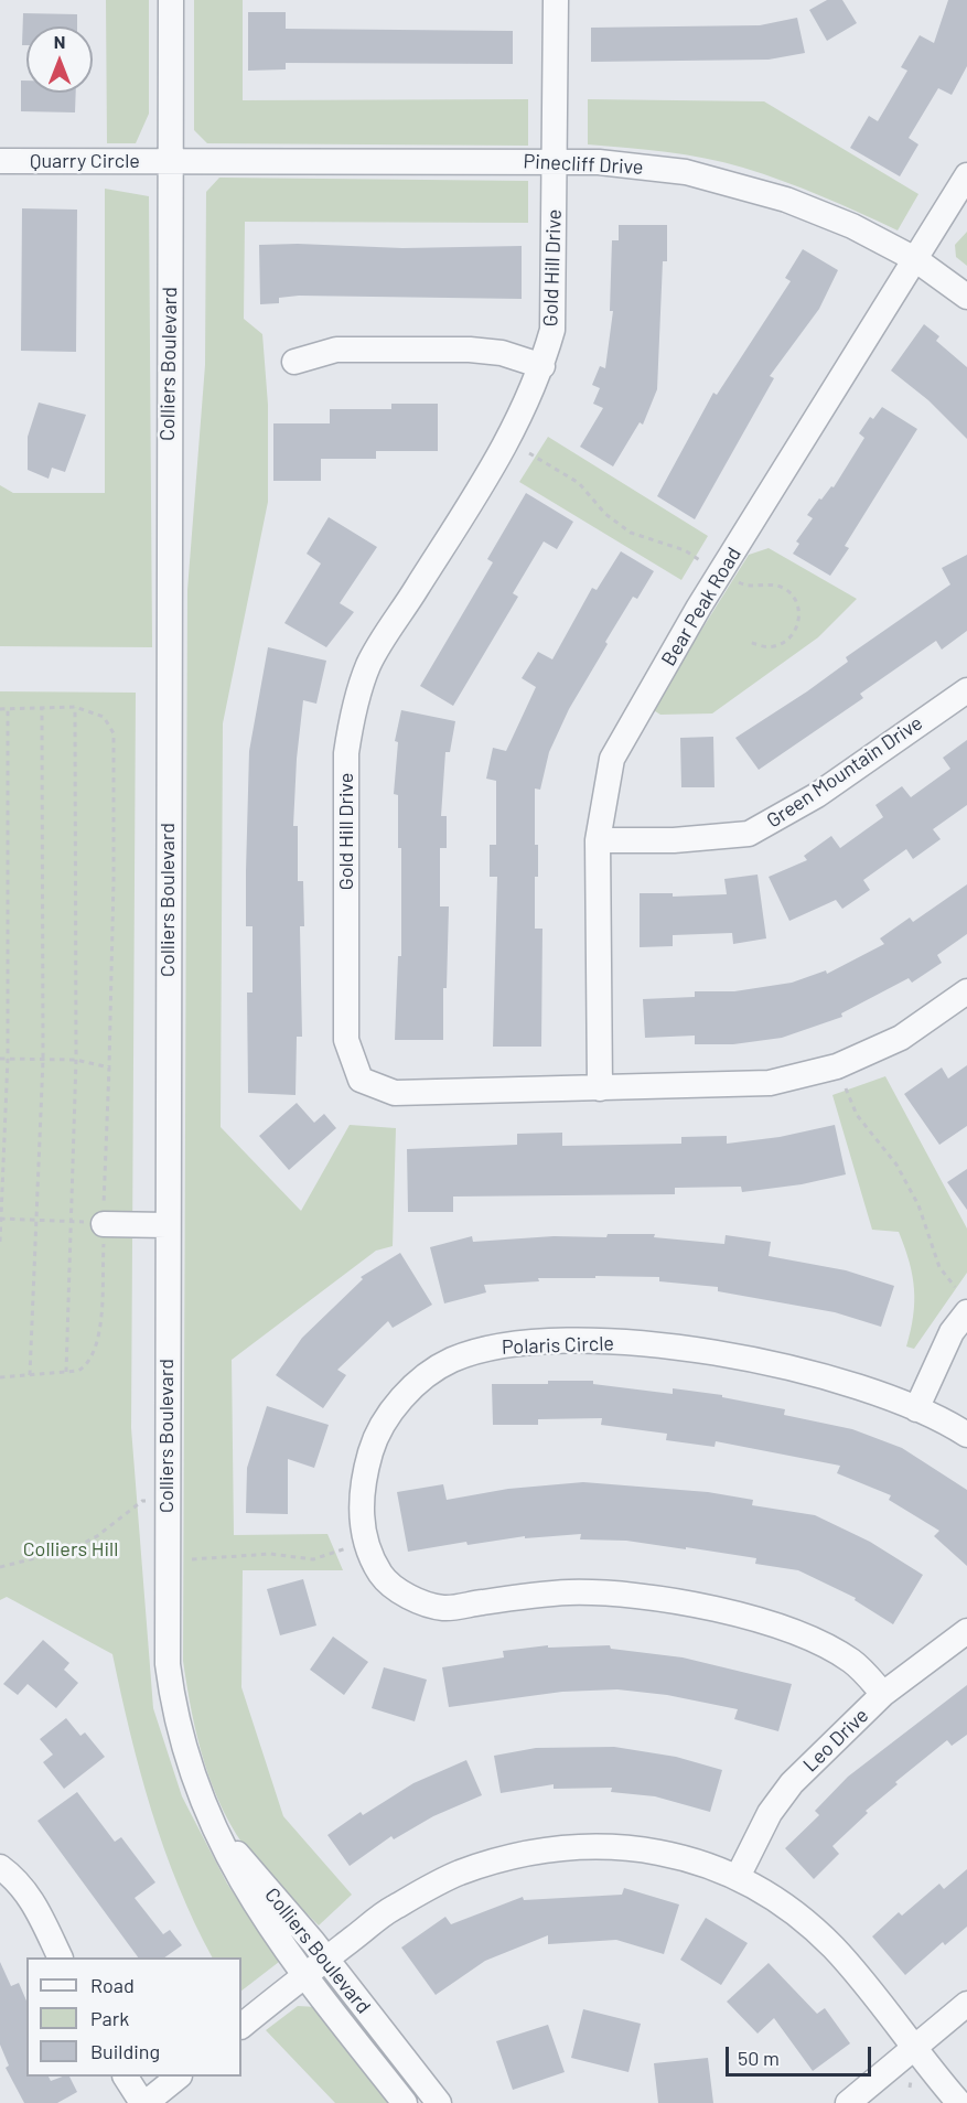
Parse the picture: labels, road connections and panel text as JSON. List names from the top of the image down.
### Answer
{
  "streets": {
    "street": [
      "Quarry Circle",
      "Pinecliff Drive",
      "Gold Hill Drive",
      "Colliers Boulevard",
      "Bear Peak Road",
      "Green Mountain Drive",
      "Polaris Circle",
      "Leo Drive"
    ]
  },
  "crossings": [
    ["Quarry Circle", "Pinecliff Drive"],
    ["Quarry Circle", "Colliers Boulevard"],
    ["Pinecliff Drive", "Gold Hill Drive"],
    ["Pinecliff Drive", "Colliers Boulevard"],
    ["Pinecliff Drive", "Bear Peak Road"],
    ["Gold Hill Drive", "Bear Peak Road"],
    ["Bear Peak Road", "Green Mountain Drive"],
    ["Polaris Circle", "Leo Drive"]
  ],
  "parks": ["Colliers Hill"],
  "legend": ["Road", "Park", "Building"],
  "scale_bar": "50 m",
  "north": "top"
}
